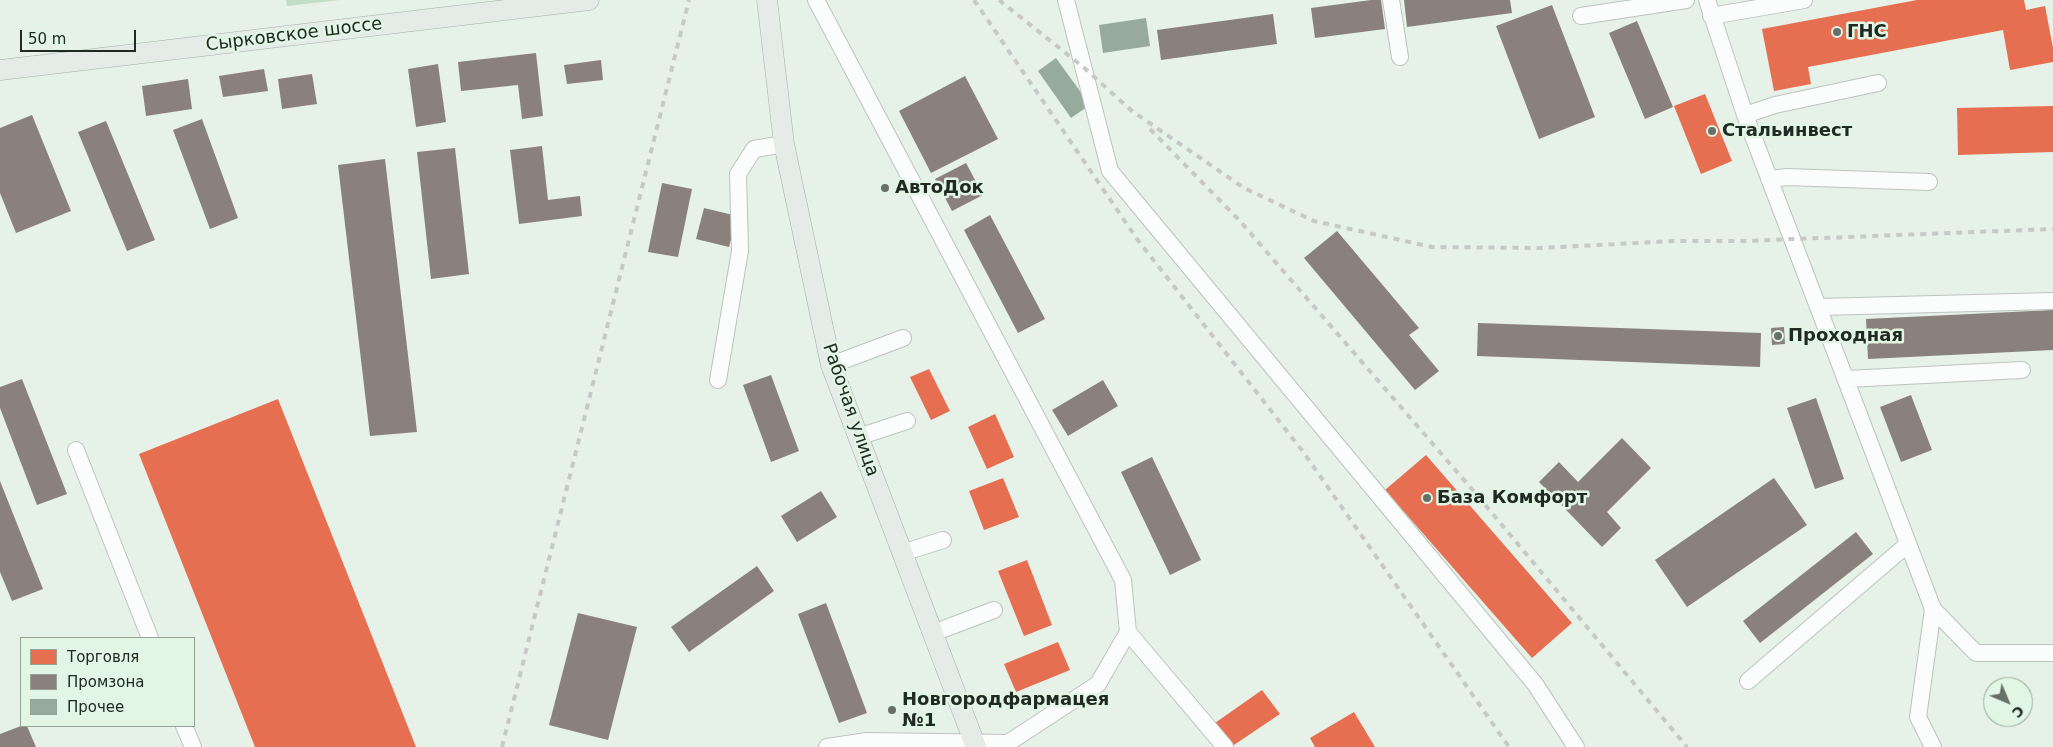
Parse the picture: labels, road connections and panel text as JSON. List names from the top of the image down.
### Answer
{
  "streets": {
    "main road": ["Сырковское шоссе", "Рабочая улица"]
  },
  "places": [
    "ГНС",
    "Стальинвест",
    "АвтоДок",
    "Проходная",
    "База Комфорт",
    "Новгородфармацея №1"
  ],
  "legend": ["Торговля", "Промзона", "Прочее"],
  "scale_bar": "50 m",
  "north": "bottom right"
}
